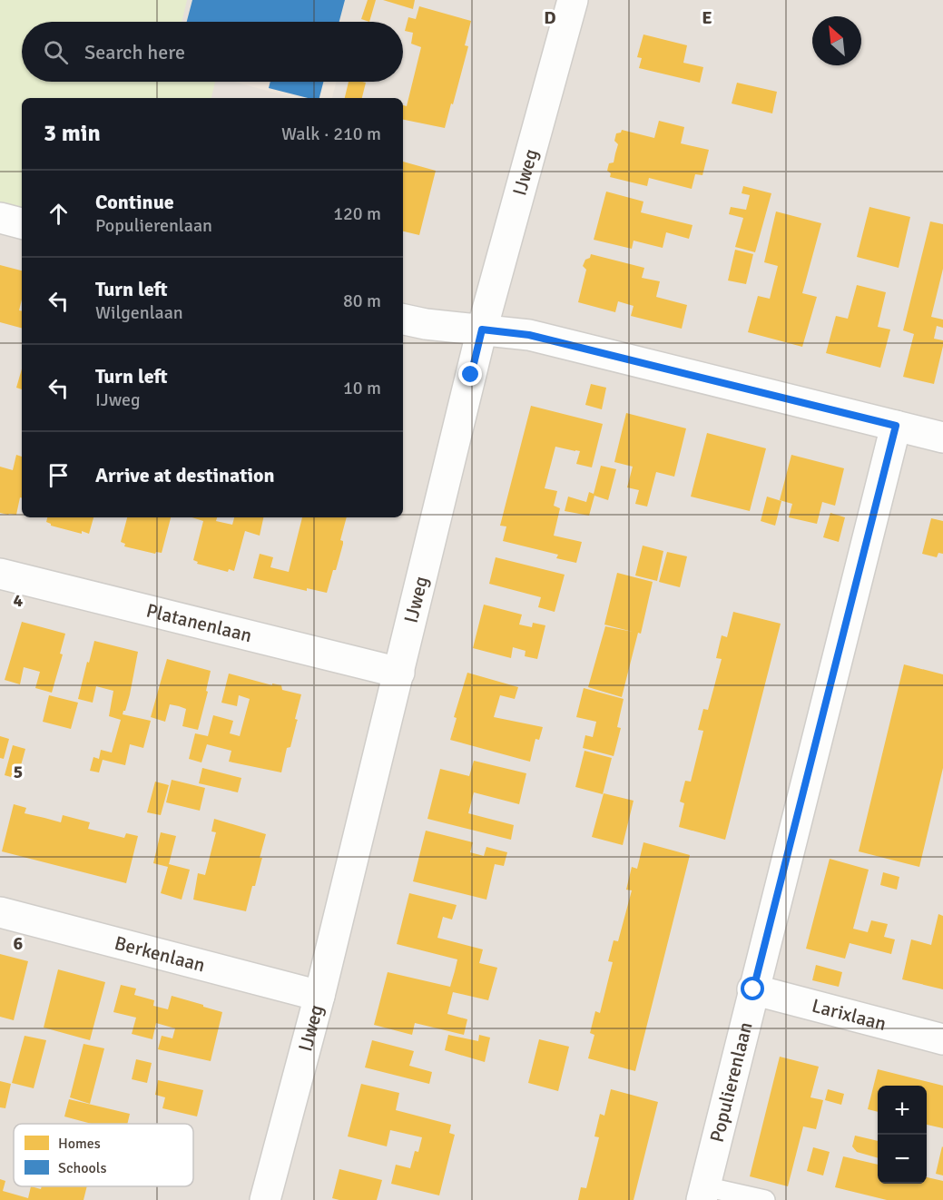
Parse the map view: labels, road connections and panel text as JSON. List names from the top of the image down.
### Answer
{
  "streets": {
    "street": [
      "IJweg",
      "Platanenlaan",
      "Berkenlaan",
      "Larixlaan",
      "Populierenlaan"
    ]
  },
  "crossings": [
    ["IJweg", "Platanenlaan"],
    ["IJweg", "Berkenlaan"],
    ["Larixlaan", "Populierenlaan"]
  ],
  "legend": ["Homes", "Schools"],
  "north": "top left",
  "page": {
    "search": "Search here",
    "heading": ["3 min", "Walk · 210 m"],
    "list": [
      ["Continue", "Populierenlaan", "120 m"],
      ["Turn left", "Wilgenlaan", "80 m"],
      ["Turn left", "IJweg", "10 m"],
      "Arrive at destination"
    ],
    "map_buttons": ["+", "−"]
  },
  "grid": {
    "columns": ["D", "E"],
    "rows": ["4", "5", "6"]
  }
}
